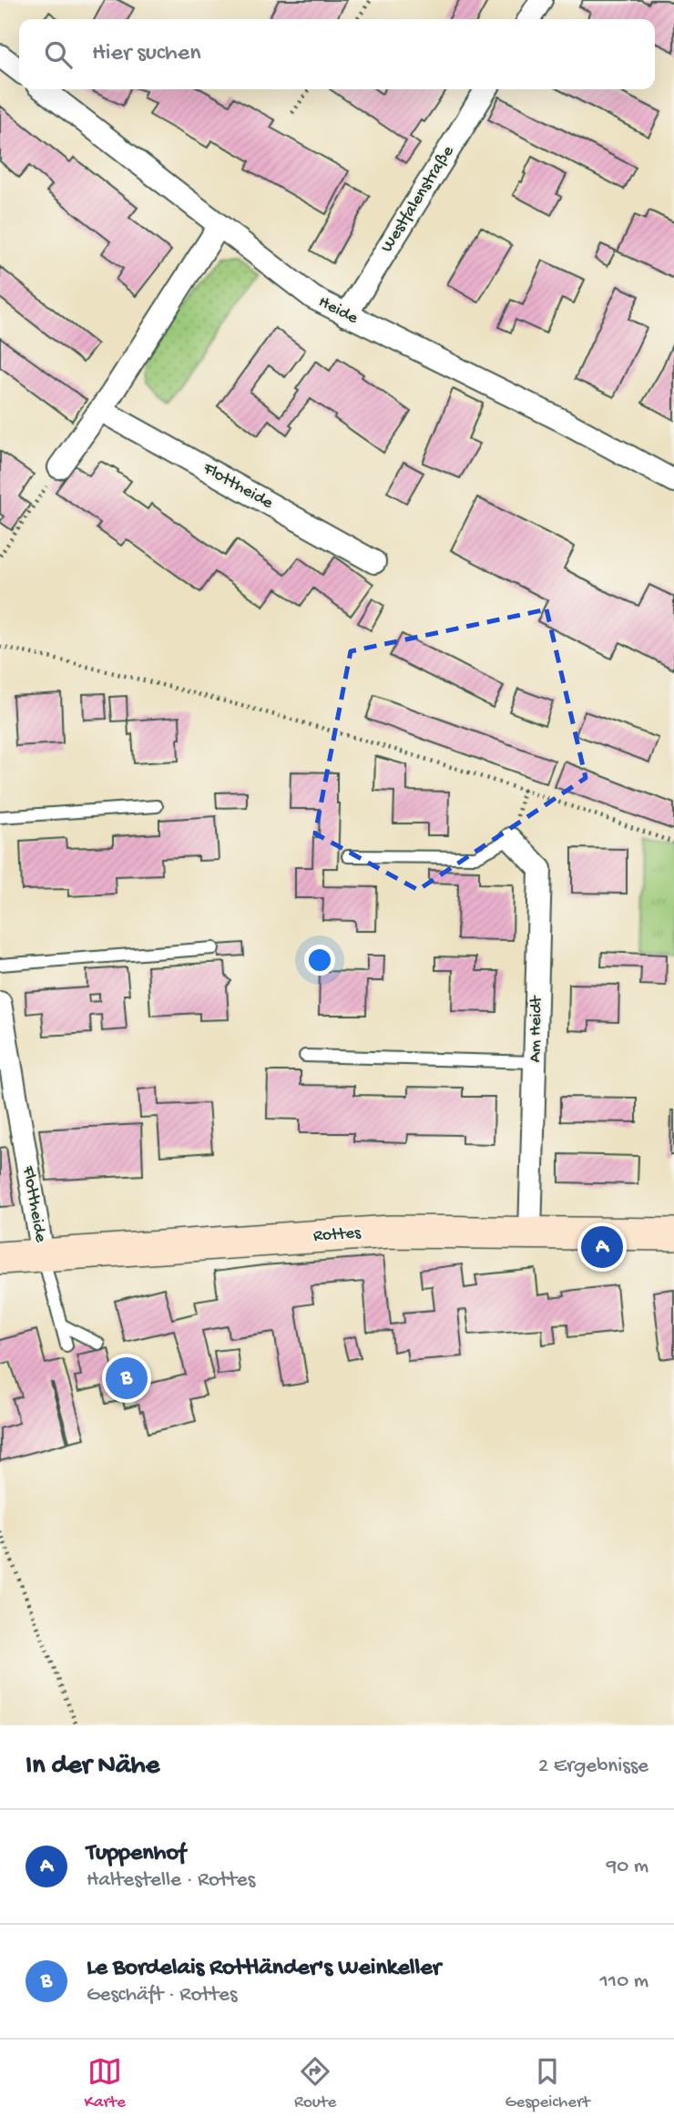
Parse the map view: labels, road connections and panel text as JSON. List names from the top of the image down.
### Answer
{
  "streets": {
    "street": [
      "Westfalenstraße",
      "Heide",
      "Flottheide",
      "Am Heidt",
      "Rottes"
    ]
  },
  "crossings": [
    ["Westfalenstraße", "Heide"],
    ["Flottheide", "Rottes"],
    ["Am Heidt", "Rottes"]
  ],
  "page": {
    "search": "Hier suchen",
    "pins": ["A", "B"],
    "heading": ["In der Nähe", "2 Ergebnisse"],
    "list": [
      {
        "mark": "A",
        "name": "Tuppenhof",
        "note": "Haltestelle · Rottes",
        "value": "90 m"
      },
      {
        "mark": "B",
        "name": "Le Bordelais Rottländer's Weinkeller",
        "note": "Geschäft · Rottes",
        "value": "110 m"
      }
    ],
    "nav": ["Karte", "Route", "Gespeichert"]
  }
}
